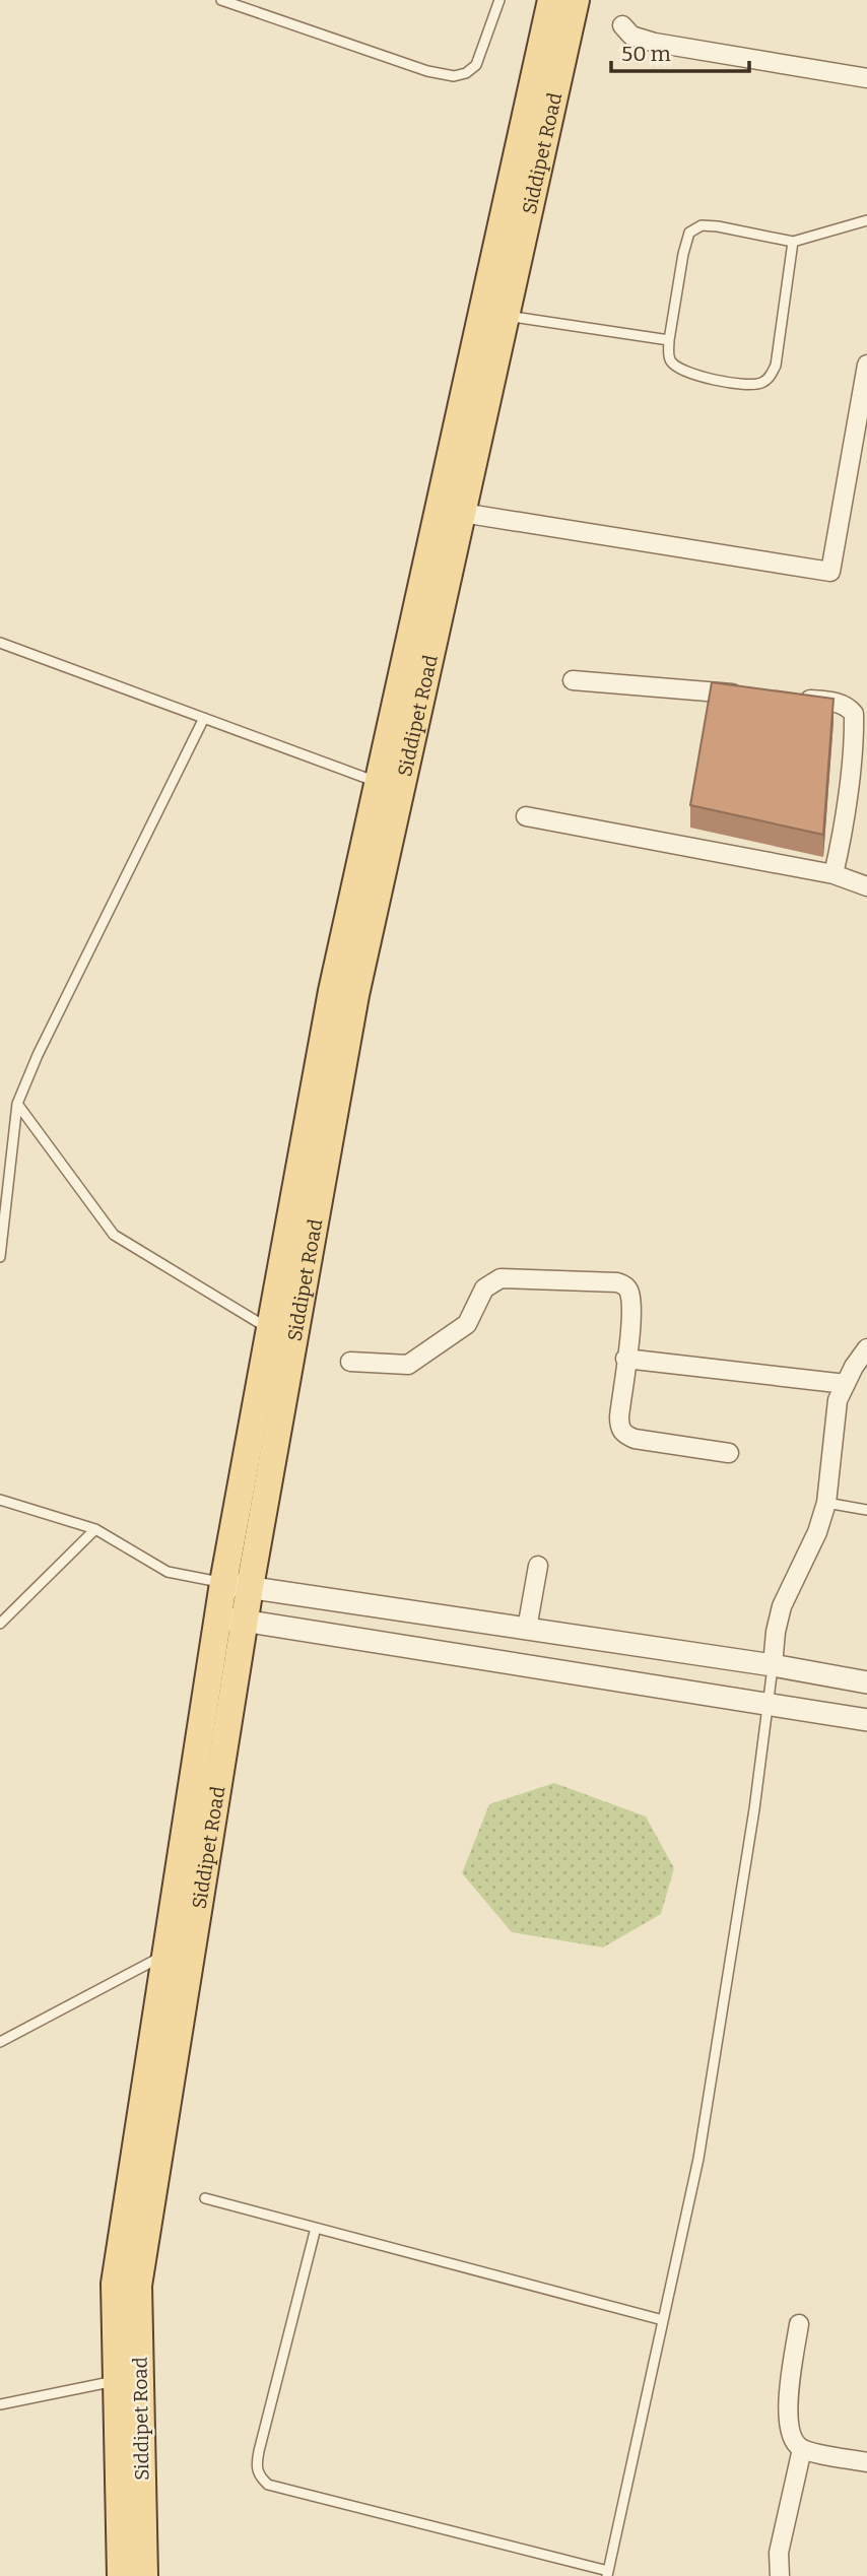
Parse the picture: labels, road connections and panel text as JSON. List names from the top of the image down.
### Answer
{
  "streets": {
    "main road": ["Siddipet Road"]
  },
  "scale_bar": "50 m"
}
